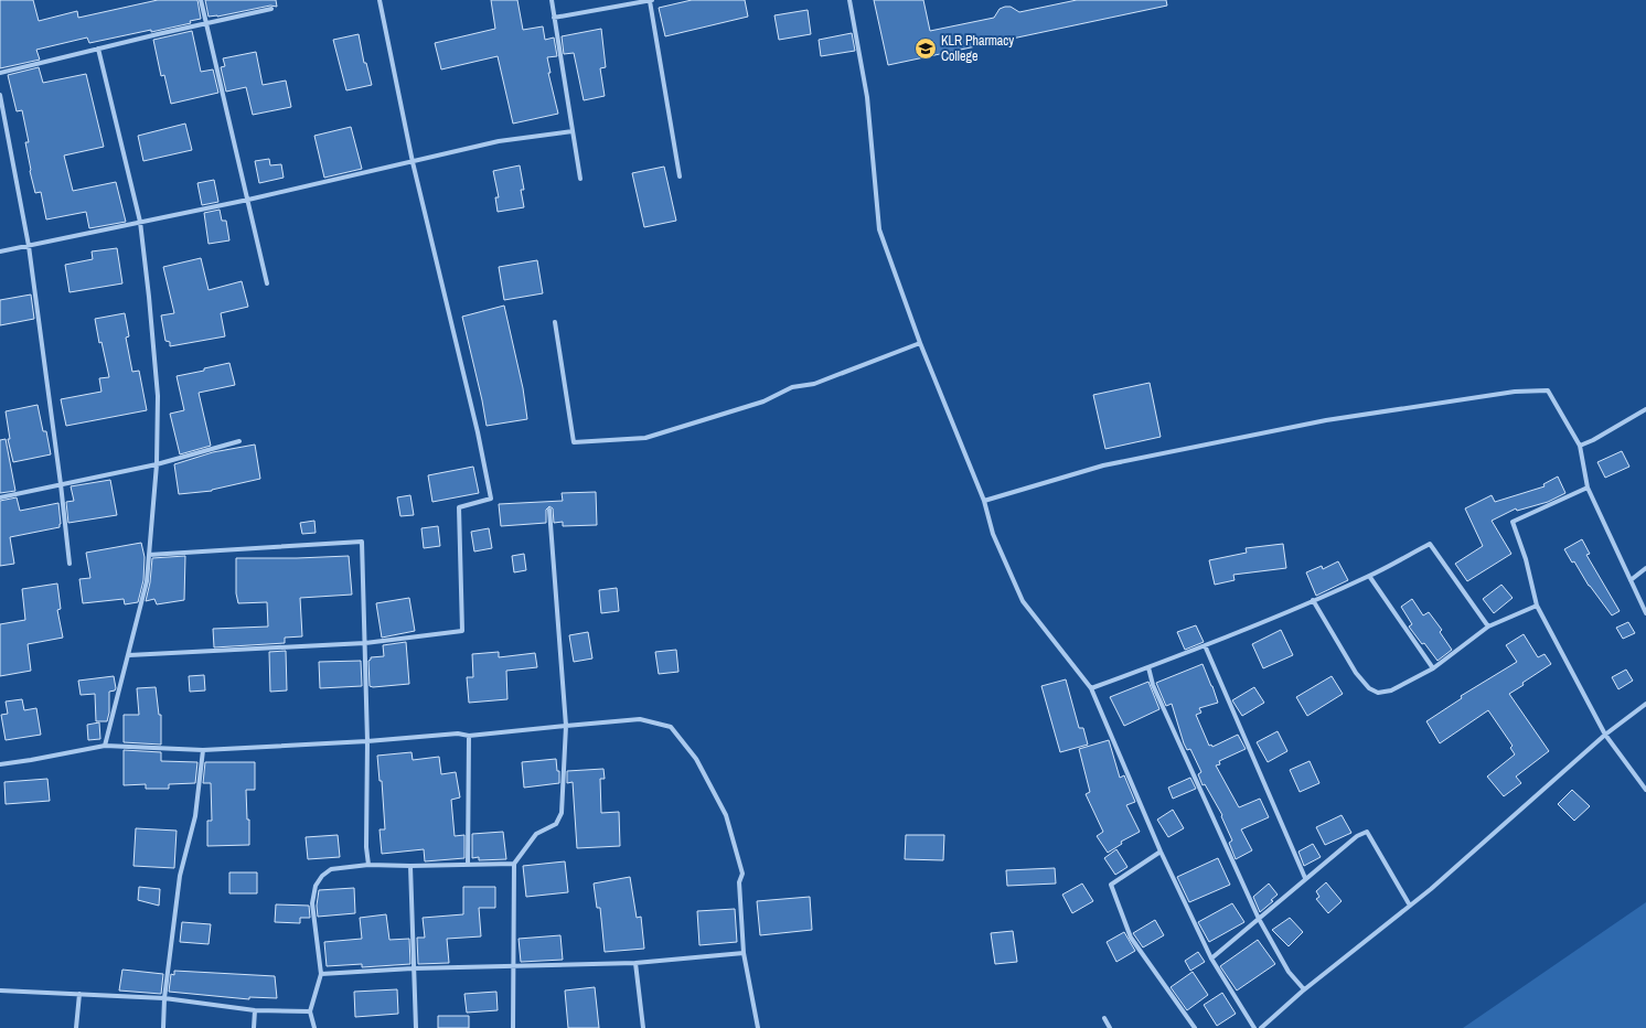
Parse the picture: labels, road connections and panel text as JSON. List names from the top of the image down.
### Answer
{
  "places": {
    "school or university": ["KLR Pharmacy College"]
  }
}
